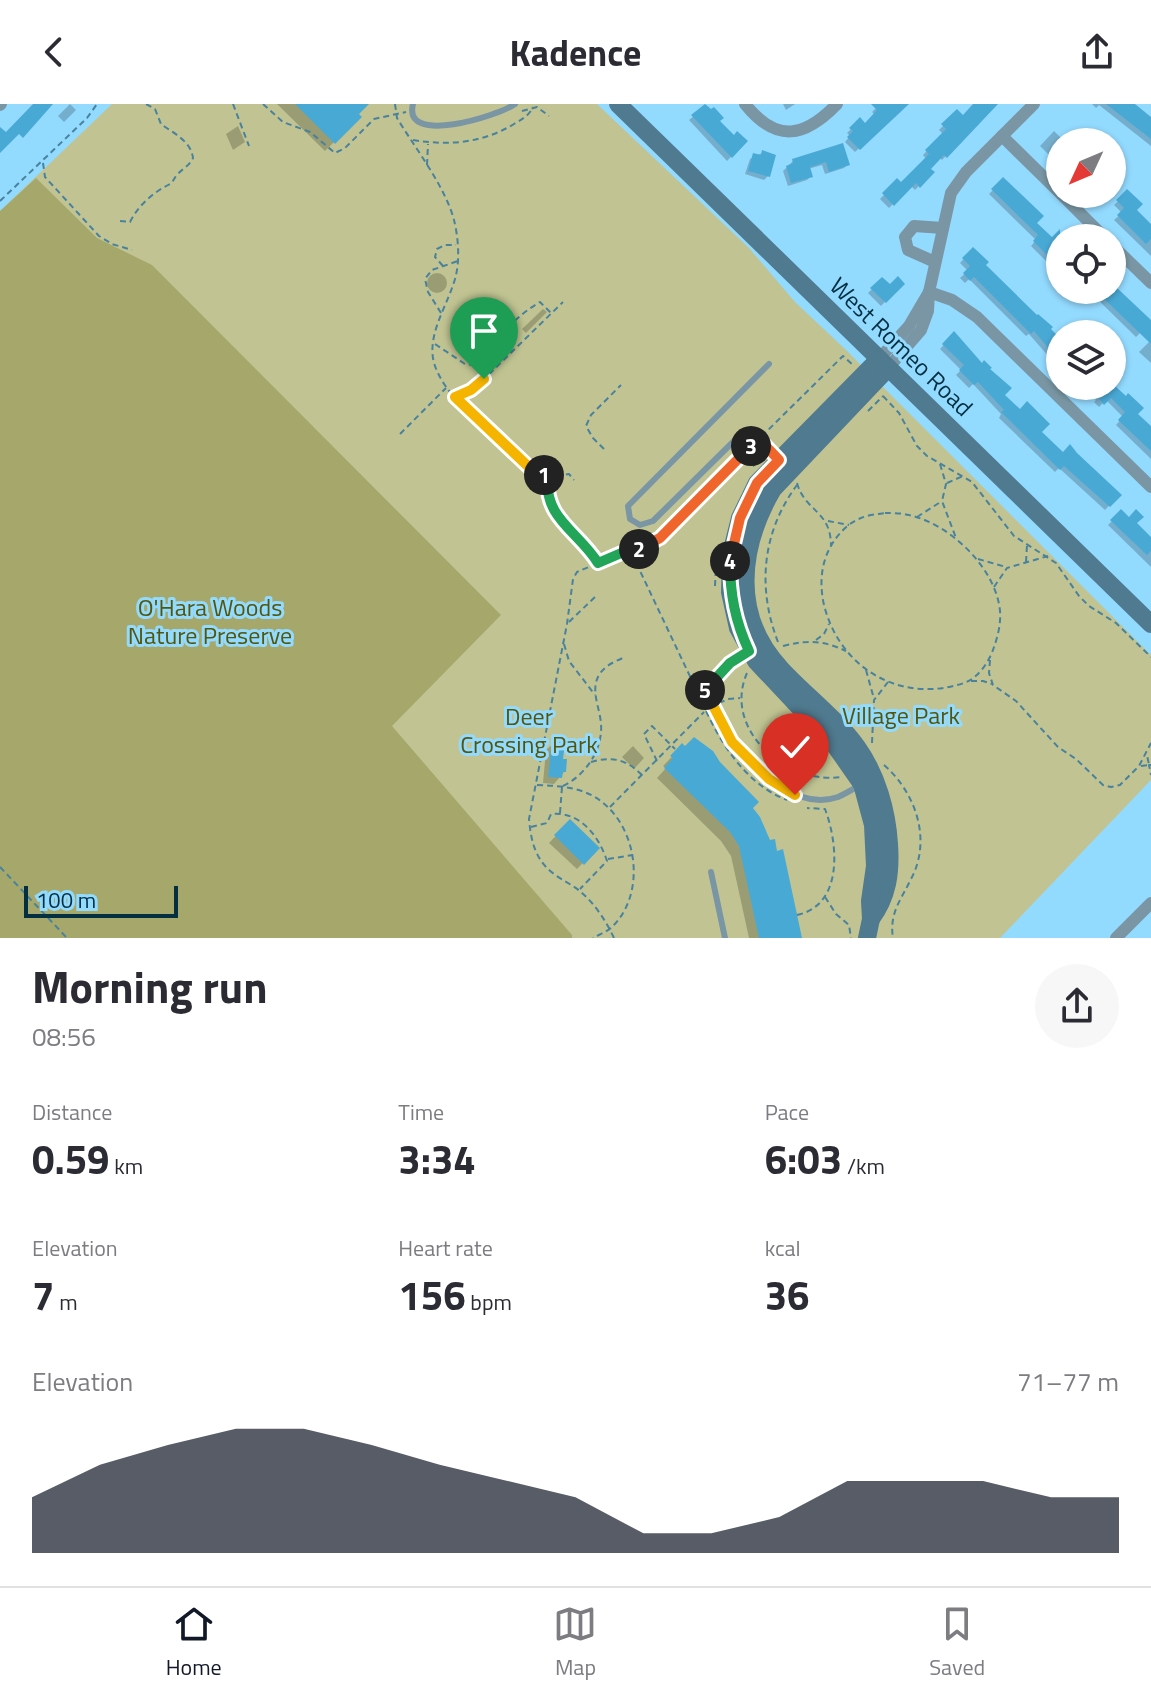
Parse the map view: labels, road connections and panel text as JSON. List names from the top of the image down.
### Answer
{
  "streets": {
    "street": ["West Romeo Road"]
  },
  "parks": ["O'Hara Woods Nature Preserve", "Village Park", "Deer Crossing Park"],
  "scale_bar": "100 m",
  "north": "bottom left",
  "page": {
    "header": "Kadence",
    "pins": [
      "3",
      "1",
      "2",
      "4",
      "5"
    ],
    "scale": "100 m",
    "heading": ["Morning run", "08:56"],
    "stats": [
      ["Distance", "0.59 km"],
      ["Time", "3:34"],
      ["Pace", "6:03 /km"],
      ["Elevation", "7 m"],
      ["Heart rate", "156 bpm"],
      ["kcal", "36"]
    ],
    "chart": ["Elevation", "71–77 m"],
    "tabs": ["Home", "Map", "Saved"]
  }
}
